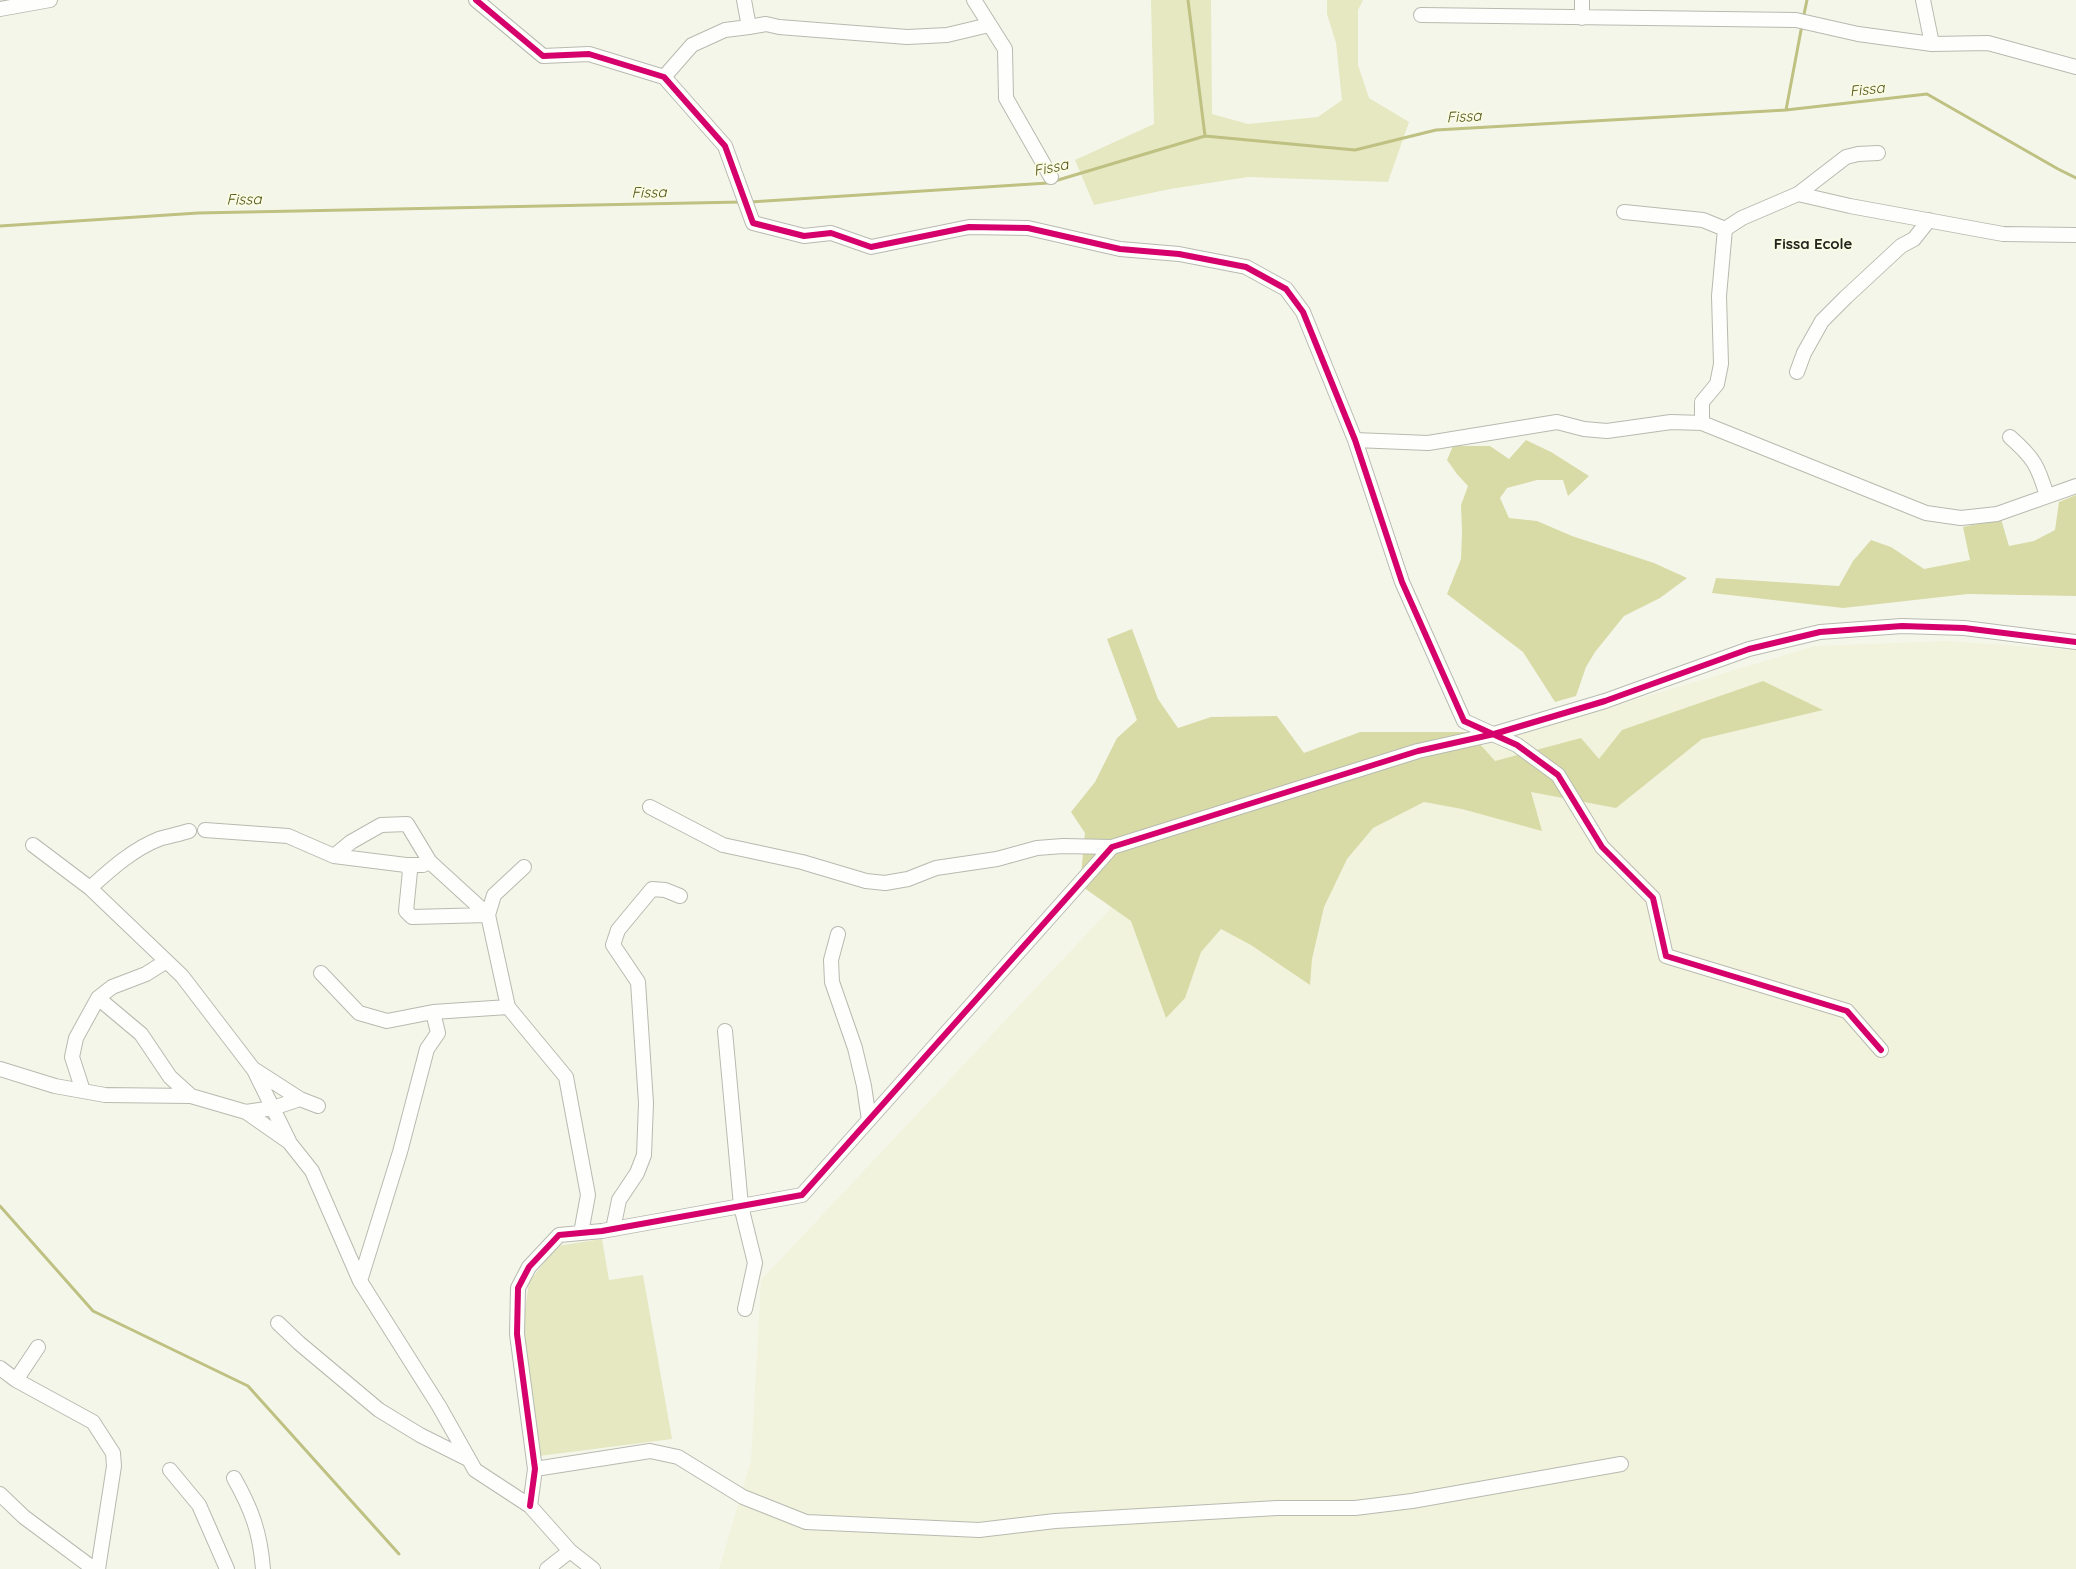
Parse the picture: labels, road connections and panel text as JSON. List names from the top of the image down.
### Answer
{
  "districts": ["Fissa Ecole"],
  "water": ["Fissa"]
}
